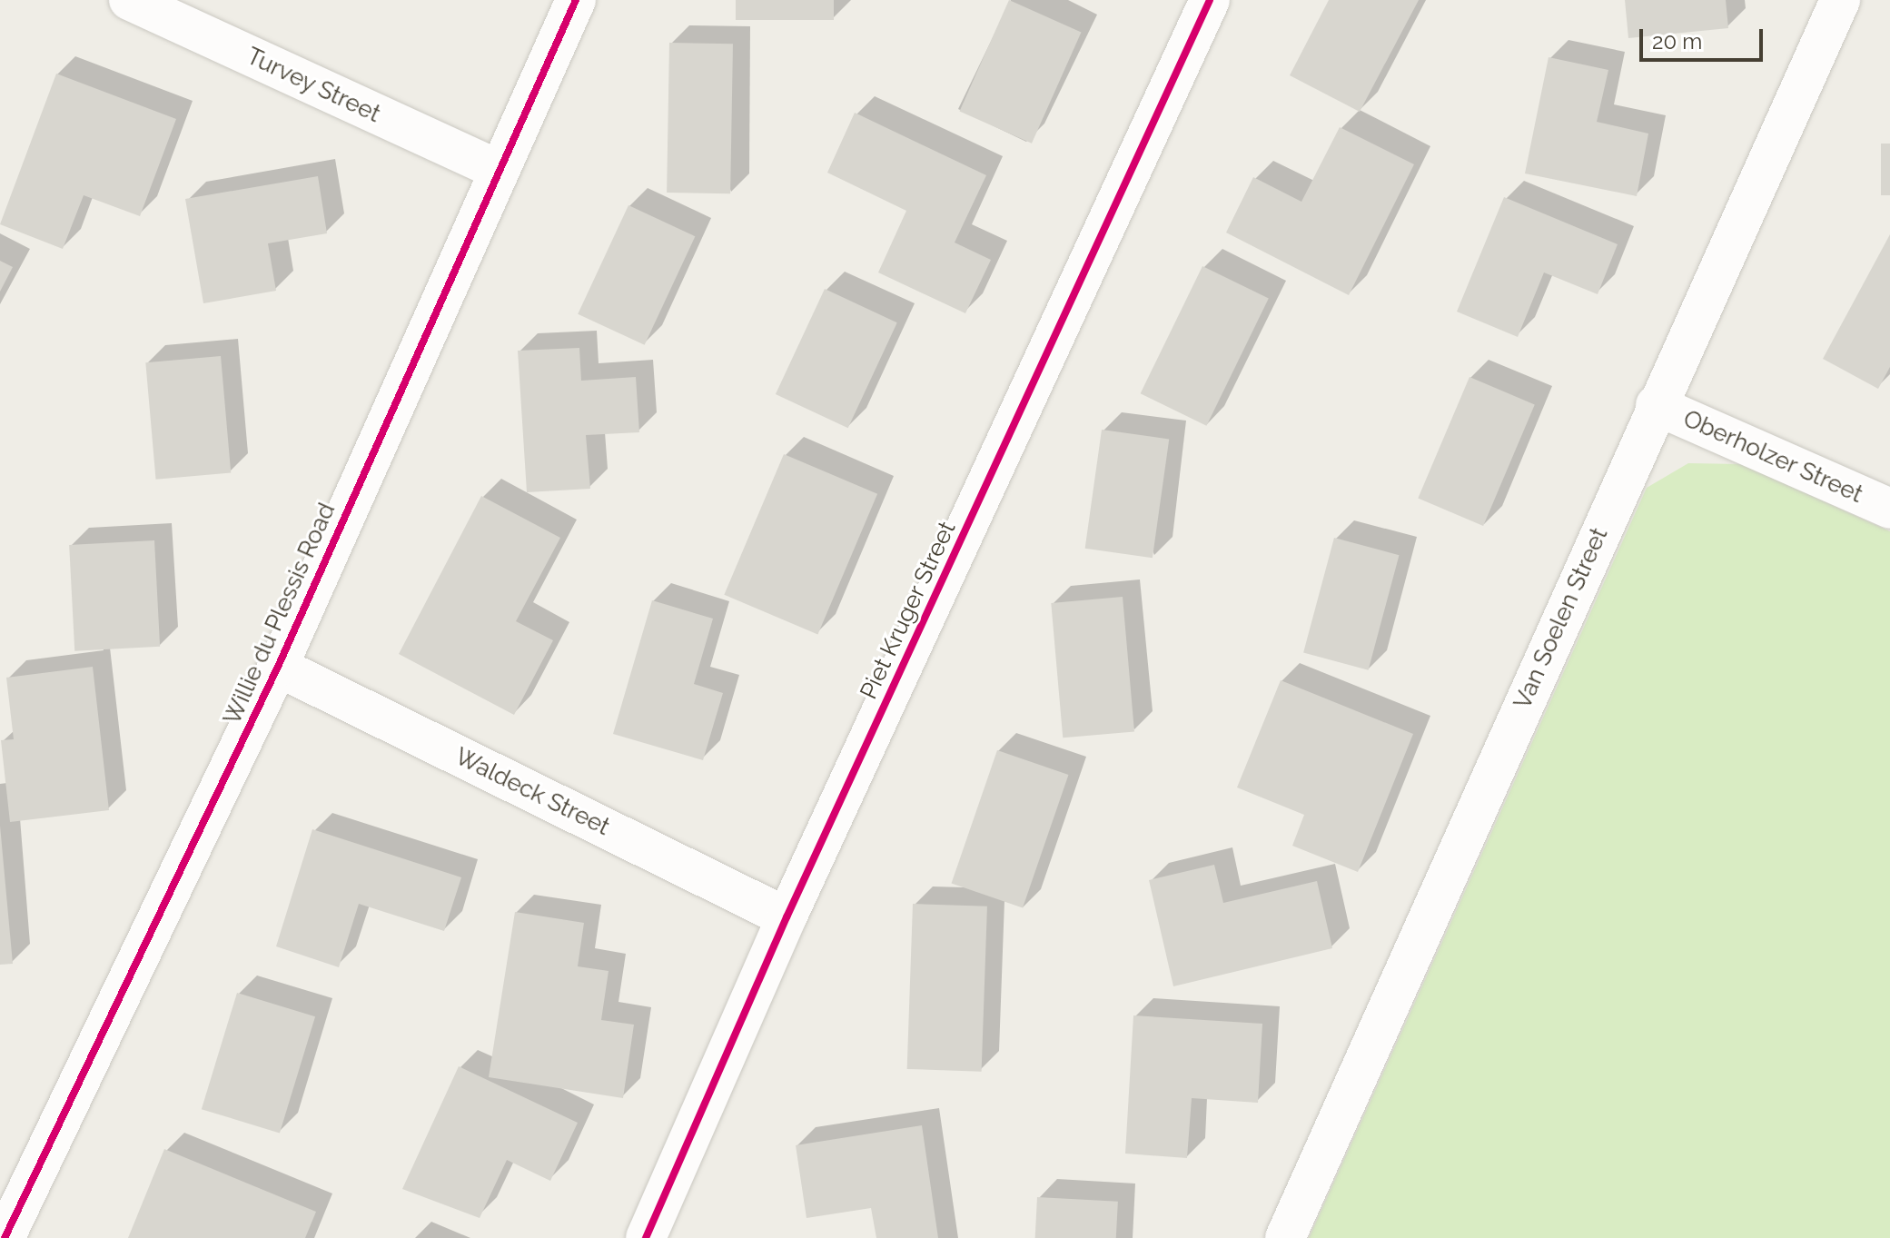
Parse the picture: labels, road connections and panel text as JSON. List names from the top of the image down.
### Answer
{
  "streets": {
    "street": [
      "Turvey Street",
      "Oberholzer Street",
      "Piet Kruger Street",
      "Willie du Plessis Road",
      "Van Soelen Street",
      "Waldeck Street"
    ]
  },
  "crossings": [
    ["Turvey Street", "Willie du Plessis Road"],
    ["Oberholzer Street", "Van Soelen Street"],
    ["Piet Kruger Street", "Waldeck Street"],
    ["Willie du Plessis Road", "Waldeck Street"]
  ],
  "scale_bar": "20 m"
}
